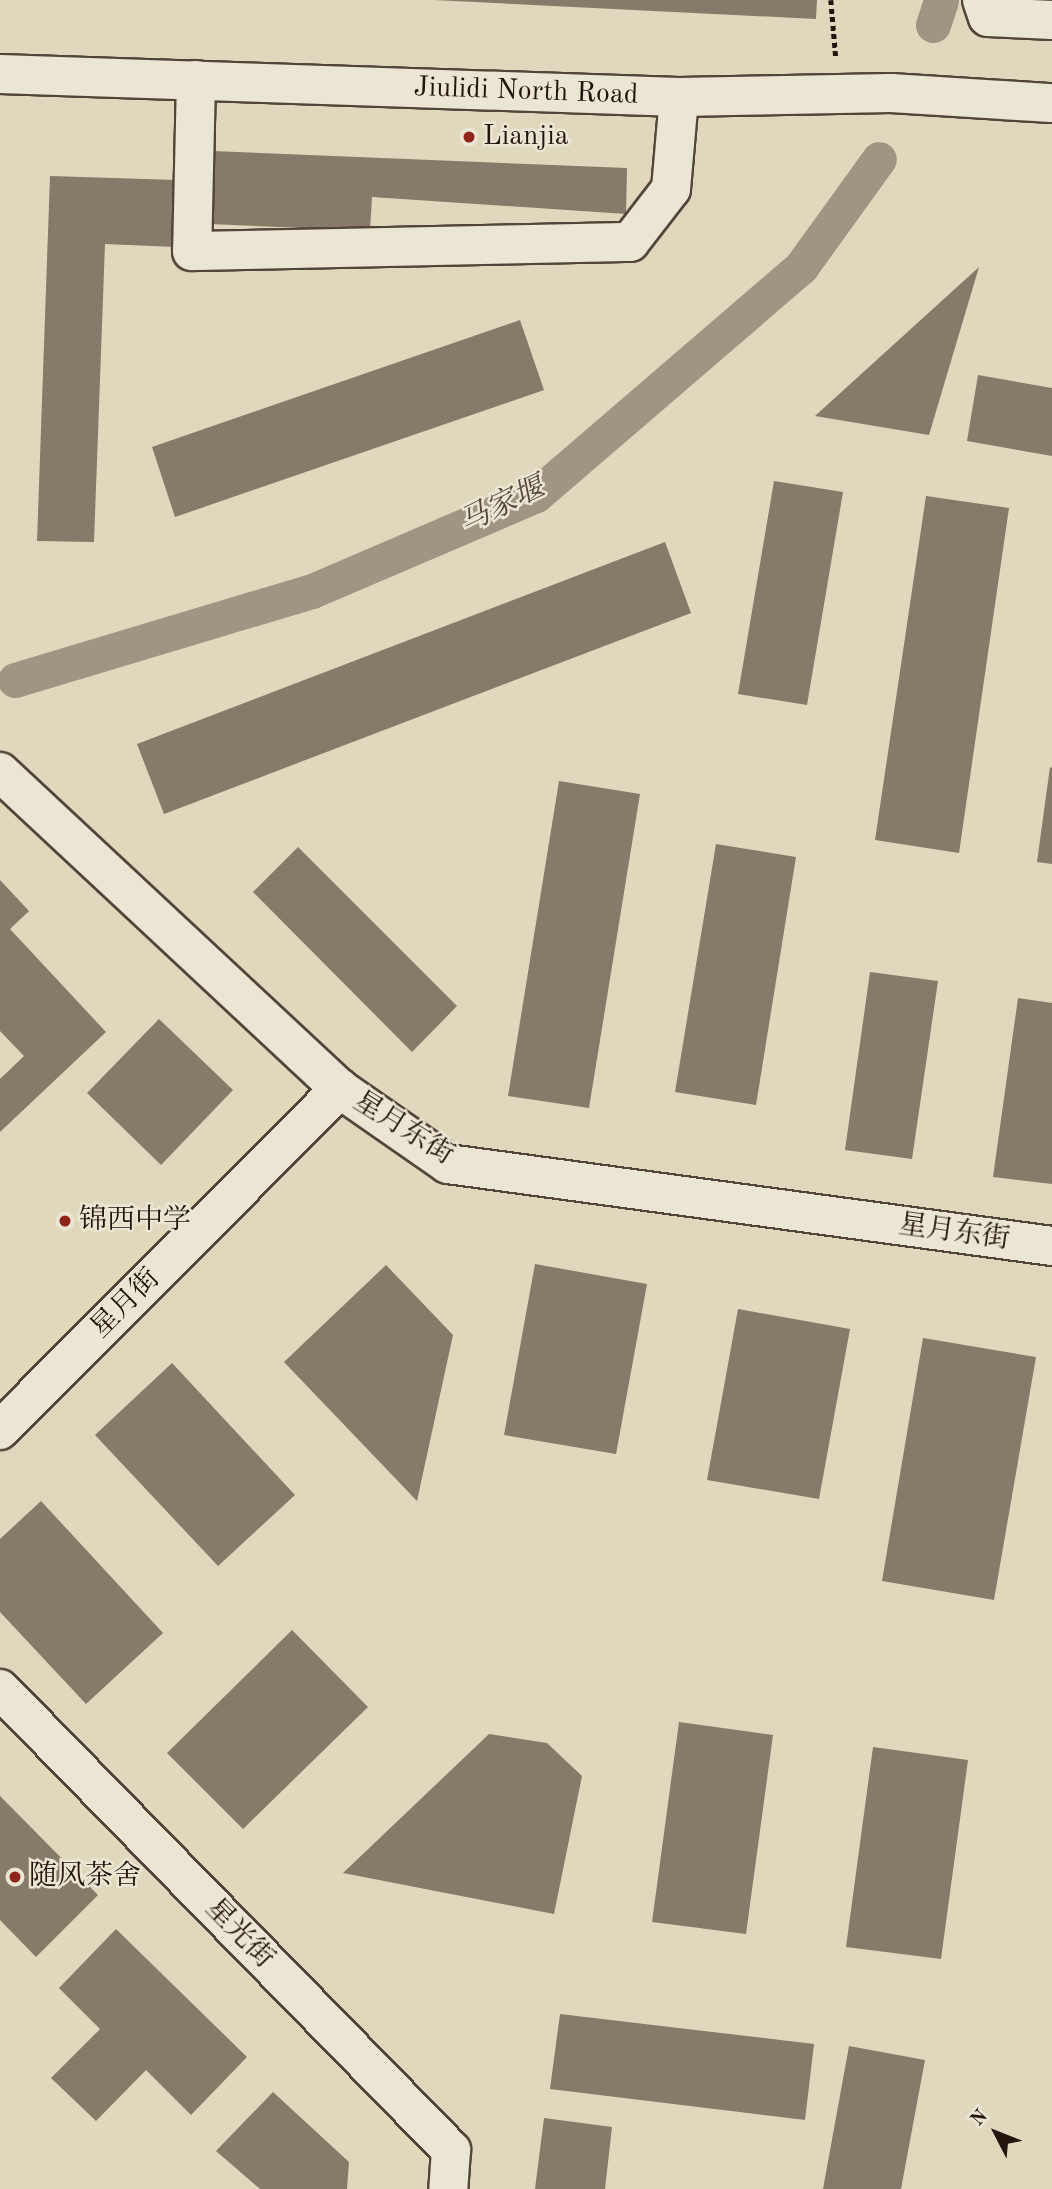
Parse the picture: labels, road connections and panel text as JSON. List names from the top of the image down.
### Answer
{
  "streets": {
    "street": [
      "Jiulidi North Road",
      "星月东街",
      "星月街",
      "星光街"
    ]
  },
  "crossings": [
    ["星月东街", "星月街"]
  ],
  "water": ["马家堰"],
  "places": ["Lianjia", "锦西中学", "随风茶舍"],
  "north": "top left"
}
